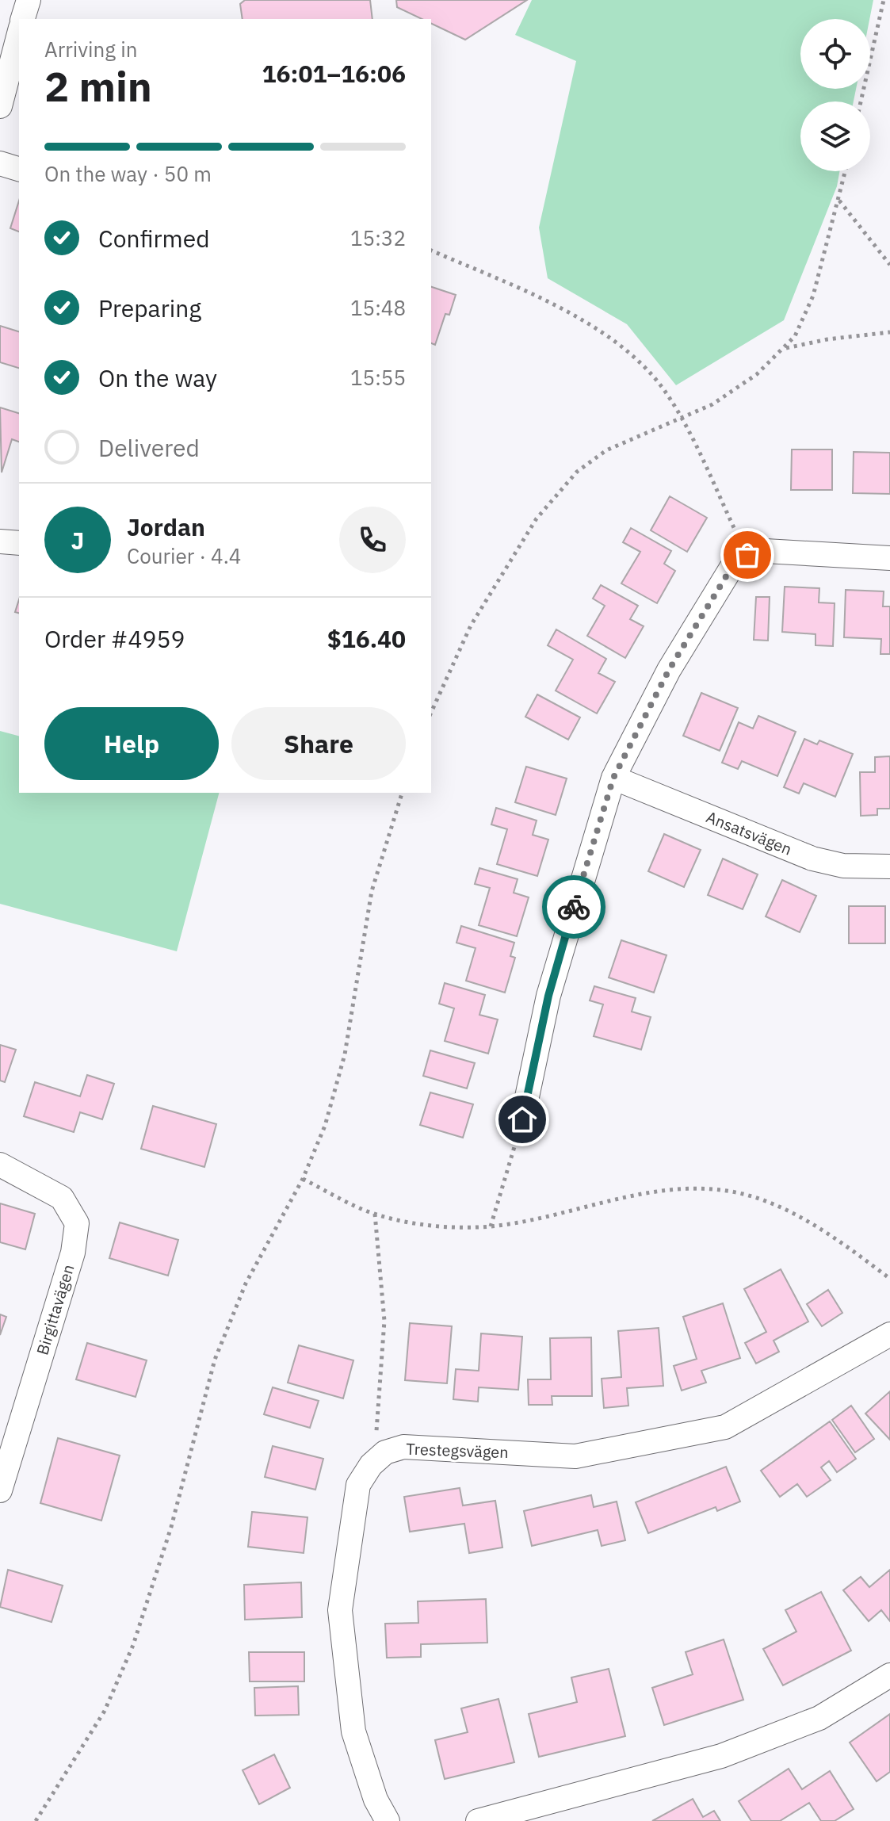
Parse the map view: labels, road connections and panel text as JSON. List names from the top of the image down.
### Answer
{
  "streets": {
    "street": ["Ansatsvägen", "Birgittavägen", "Trestegsvägen"]
  },
  "page": {
    "heading": ["2 min", "Arriving in", "16:01–16:06"],
    "panel": [
      "Jordan",
      "Courier · 4.4",
      "Order #4959",
      "$16.40"
    ],
    "bar": "On the way · 50 m",
    "list": [
      ["Confirmed", "15:32"],
      ["Preparing", "15:48"],
      ["On the way", "15:55"],
      "Delivered"
    ],
    "round": "J",
    "buttons": ["Help", "Share"]
  }
}
